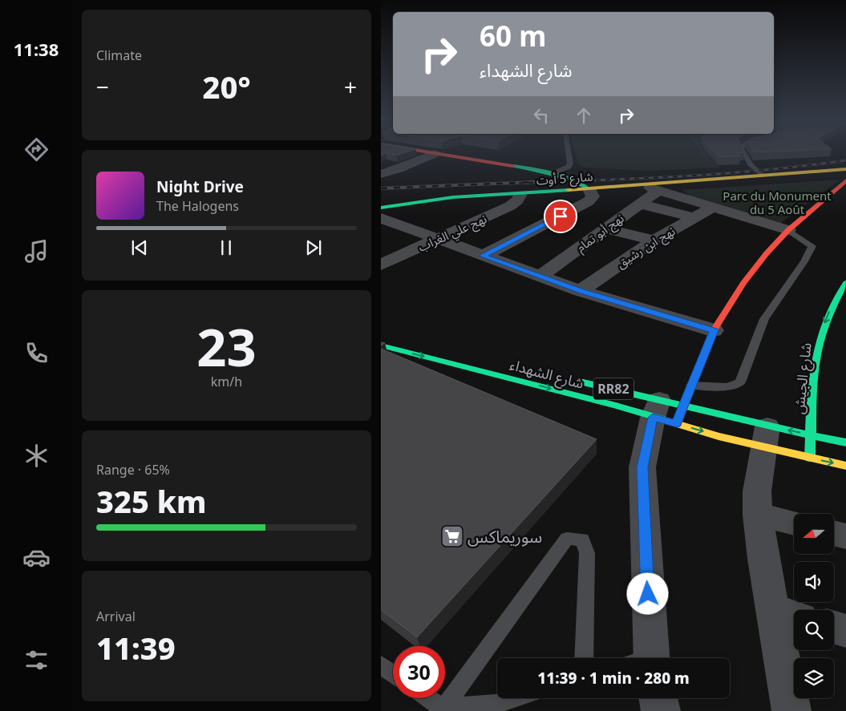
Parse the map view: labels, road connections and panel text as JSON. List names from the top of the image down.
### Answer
{
  "streets": {
    "main road": [
      "شارع 5 أوت",
      "شارع الشهداء",
      "شارع الجيش",
      "RR82"
    ],
    "street": ["نهج علي الغراب", "نهج أبو تمام", "نهج ابن رشيق"]
  },
  "crossings": [
    ["شارع 5 أوت", "نهج علي الغراب"],
    ["شارع 5 أوت", "نهج أبو تمام"],
    ["شارع الشهداء", "شارع الجيش"]
  ],
  "one_way": ["شارع الجيش"],
  "parks": ["Parc du Monument du 5 Août"],
  "places": {
    "supermarket": ["سوريماكس"]
  },
  "north": "left",
  "page": {
    "tabs": "11:38",
    "tile": [
      "Climate",
      ["23", "km/h"],
      ["Range · 65%", "325 km"],
      ["Arrival", "11:39"]
    ],
    "turn": ["60 m", "شارع الشهداء"],
    "heat": ["−", "20°", "+"],
    "song": ["Night Drive", "The Halogens"],
    "limit": "30",
    "trip": "11:39 · 1 min · 280 m"
  }
}
